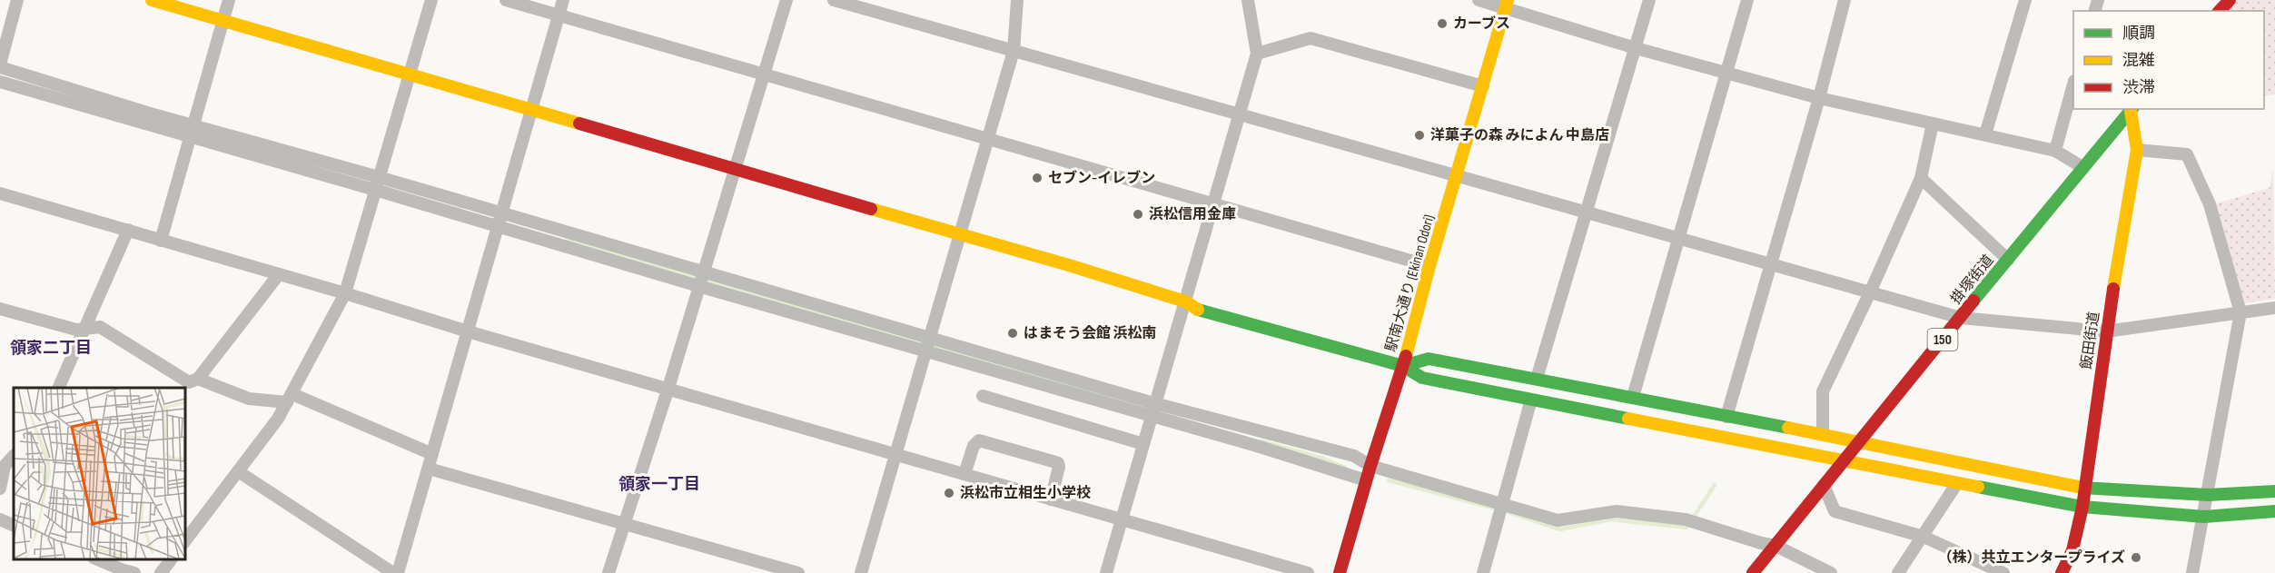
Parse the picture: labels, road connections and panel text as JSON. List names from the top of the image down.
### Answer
{
  "streets": {
    "main road": [
      "掛塚街道",
      "駅南大通り (Ekinan Odori)",
      "150",
      "飯田街道"
    ]
  },
  "crossings": [
    ["掛塚街道", "飯田街道"]
  ],
  "districts": ["領家二丁目", "領家一丁目"],
  "places": [
    "カーブス",
    "洋菓子の森 みによん 中島店",
    "セブン-イレブン",
    "浜松信用金庫",
    "はまそう会館 浜松南",
    "浜松市立相生小学校",
    "（株）共立エンタープライズ"
  ],
  "legend": ["順調", "混雑", "渋滞"]
}
